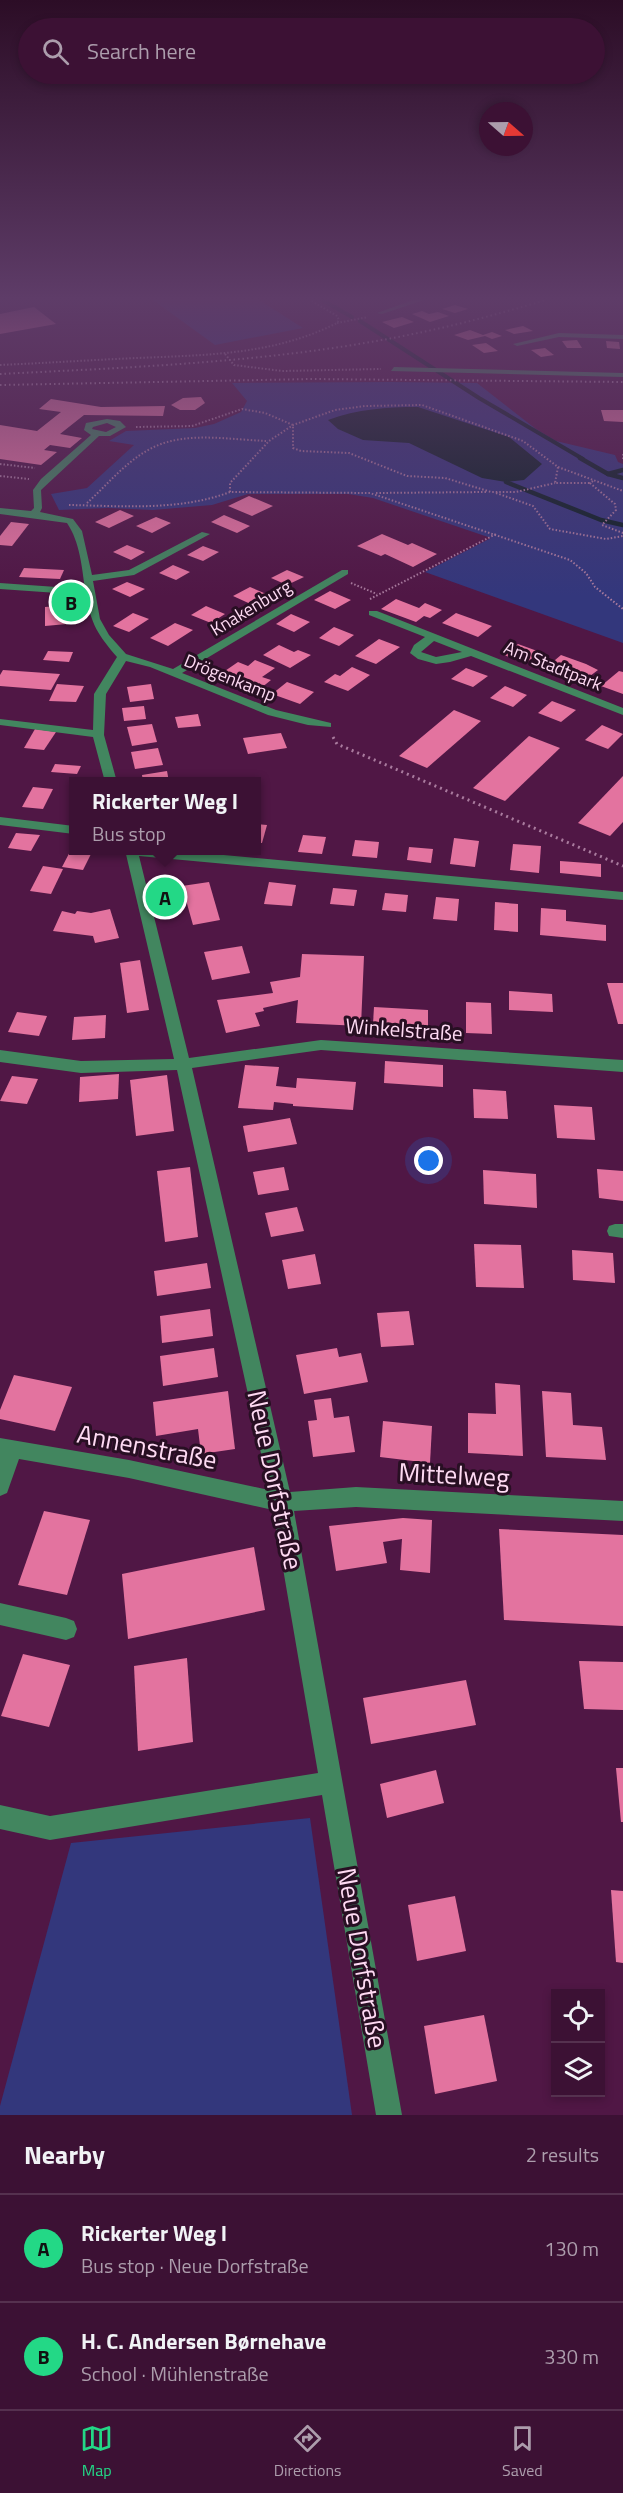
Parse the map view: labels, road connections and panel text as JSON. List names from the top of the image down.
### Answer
{
  "streets": {
    "street": [
      "Knakenburg",
      "Am Stadtpark",
      "Drögenkamp",
      "Winkelstraße",
      "Annenstraße",
      "Mittelweg",
      "Neue Dorfstraße"
    ]
  },
  "crossings": [
    ["Knakenburg", "Drögenkamp"],
    ["Winkelstraße", "Neue Dorfstraße"],
    ["Annenstraße", "Mittelweg"],
    ["Annenstraße", "Neue Dorfstraße"],
    ["Mittelweg", "Neue Dorfstraße"]
  ],
  "north": "right",
  "page": {
    "search": "Search here",
    "pins": ["B", "A"],
    "popup": ["Rickerter Weg I", "Bus stop"],
    "heading": ["Nearby", "2 results"],
    "list": [
      {
        "mark": "A",
        "name": "Rickerter Weg I",
        "note": "Bus stop · Neue Dorfstraße",
        "value": "130 m"
      },
      {
        "mark": "B",
        "name": "H. C. Andersen Børnehave",
        "note": "School · Mühlenstraße",
        "value": "330 m"
      }
    ],
    "nav": ["Map", "Directions", "Saved"]
  }
}
